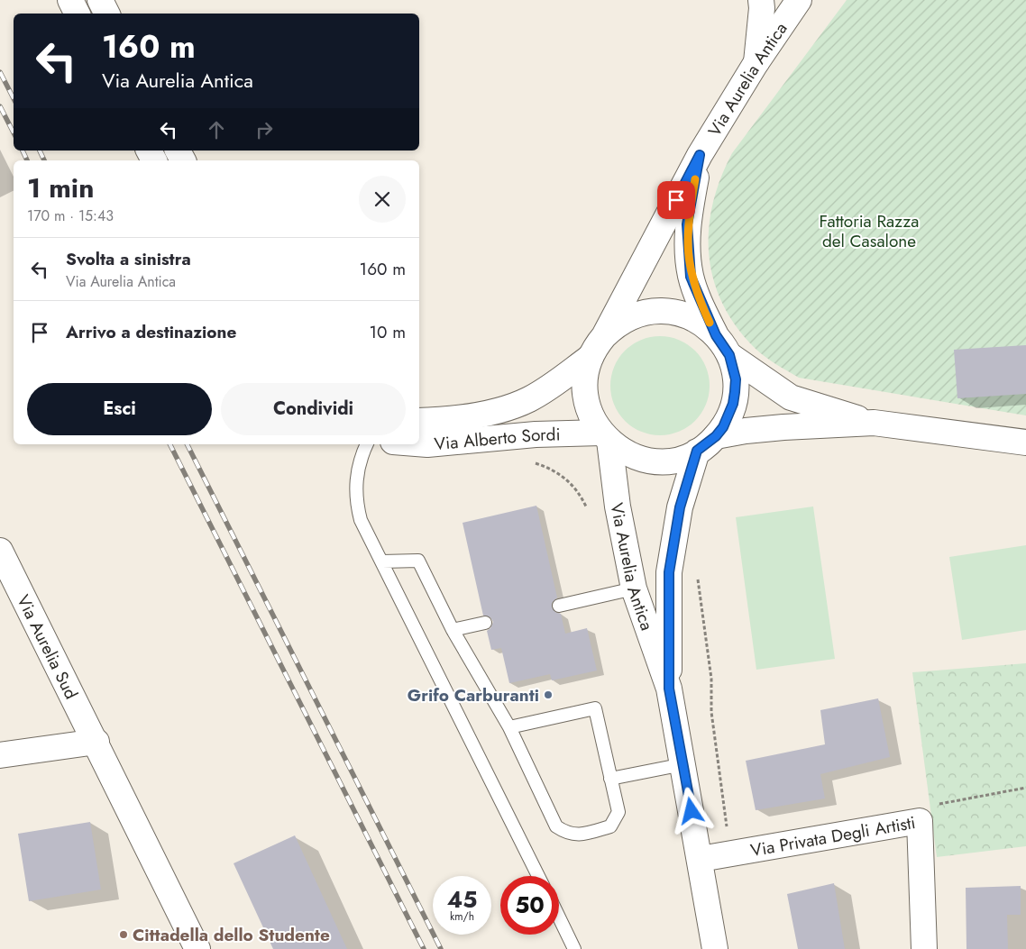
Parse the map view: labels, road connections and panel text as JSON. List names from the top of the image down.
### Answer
{
  "streets": {
    "main road": [
      "Via Aurelia Antica",
      "Via Alberto Sordi",
      "Via Aurelia Sud",
      "Via Privata Degli Artisti"
    ]
  },
  "crossings": [
    ["Via Aurelia Antica", "Via Alberto Sordi"],
    ["Via Aurelia Antica", "Via Privata Degli Artisti"]
  ],
  "parks": ["Fattoria Razza del Casalone"],
  "places": ["Grifo Carburanti", "Cittadella dello Studente"],
  "page": {
    "turn": ["160 m", "Via Aurelia Antica"],
    "heading": ["1 min", "170 m · 15:43"],
    "list": [
      {
        "name": "Svolta a sinistra",
        "note": "Via Aurelia Antica",
        "value": "160 m"
      },
      {
        "name": "Arrivo a destinazione",
        "value": "10 m"
      }
    ],
    "buttons": ["Esci", "Condividi"],
    "speed": "45 km/h",
    "limit": "50"
  }
}
